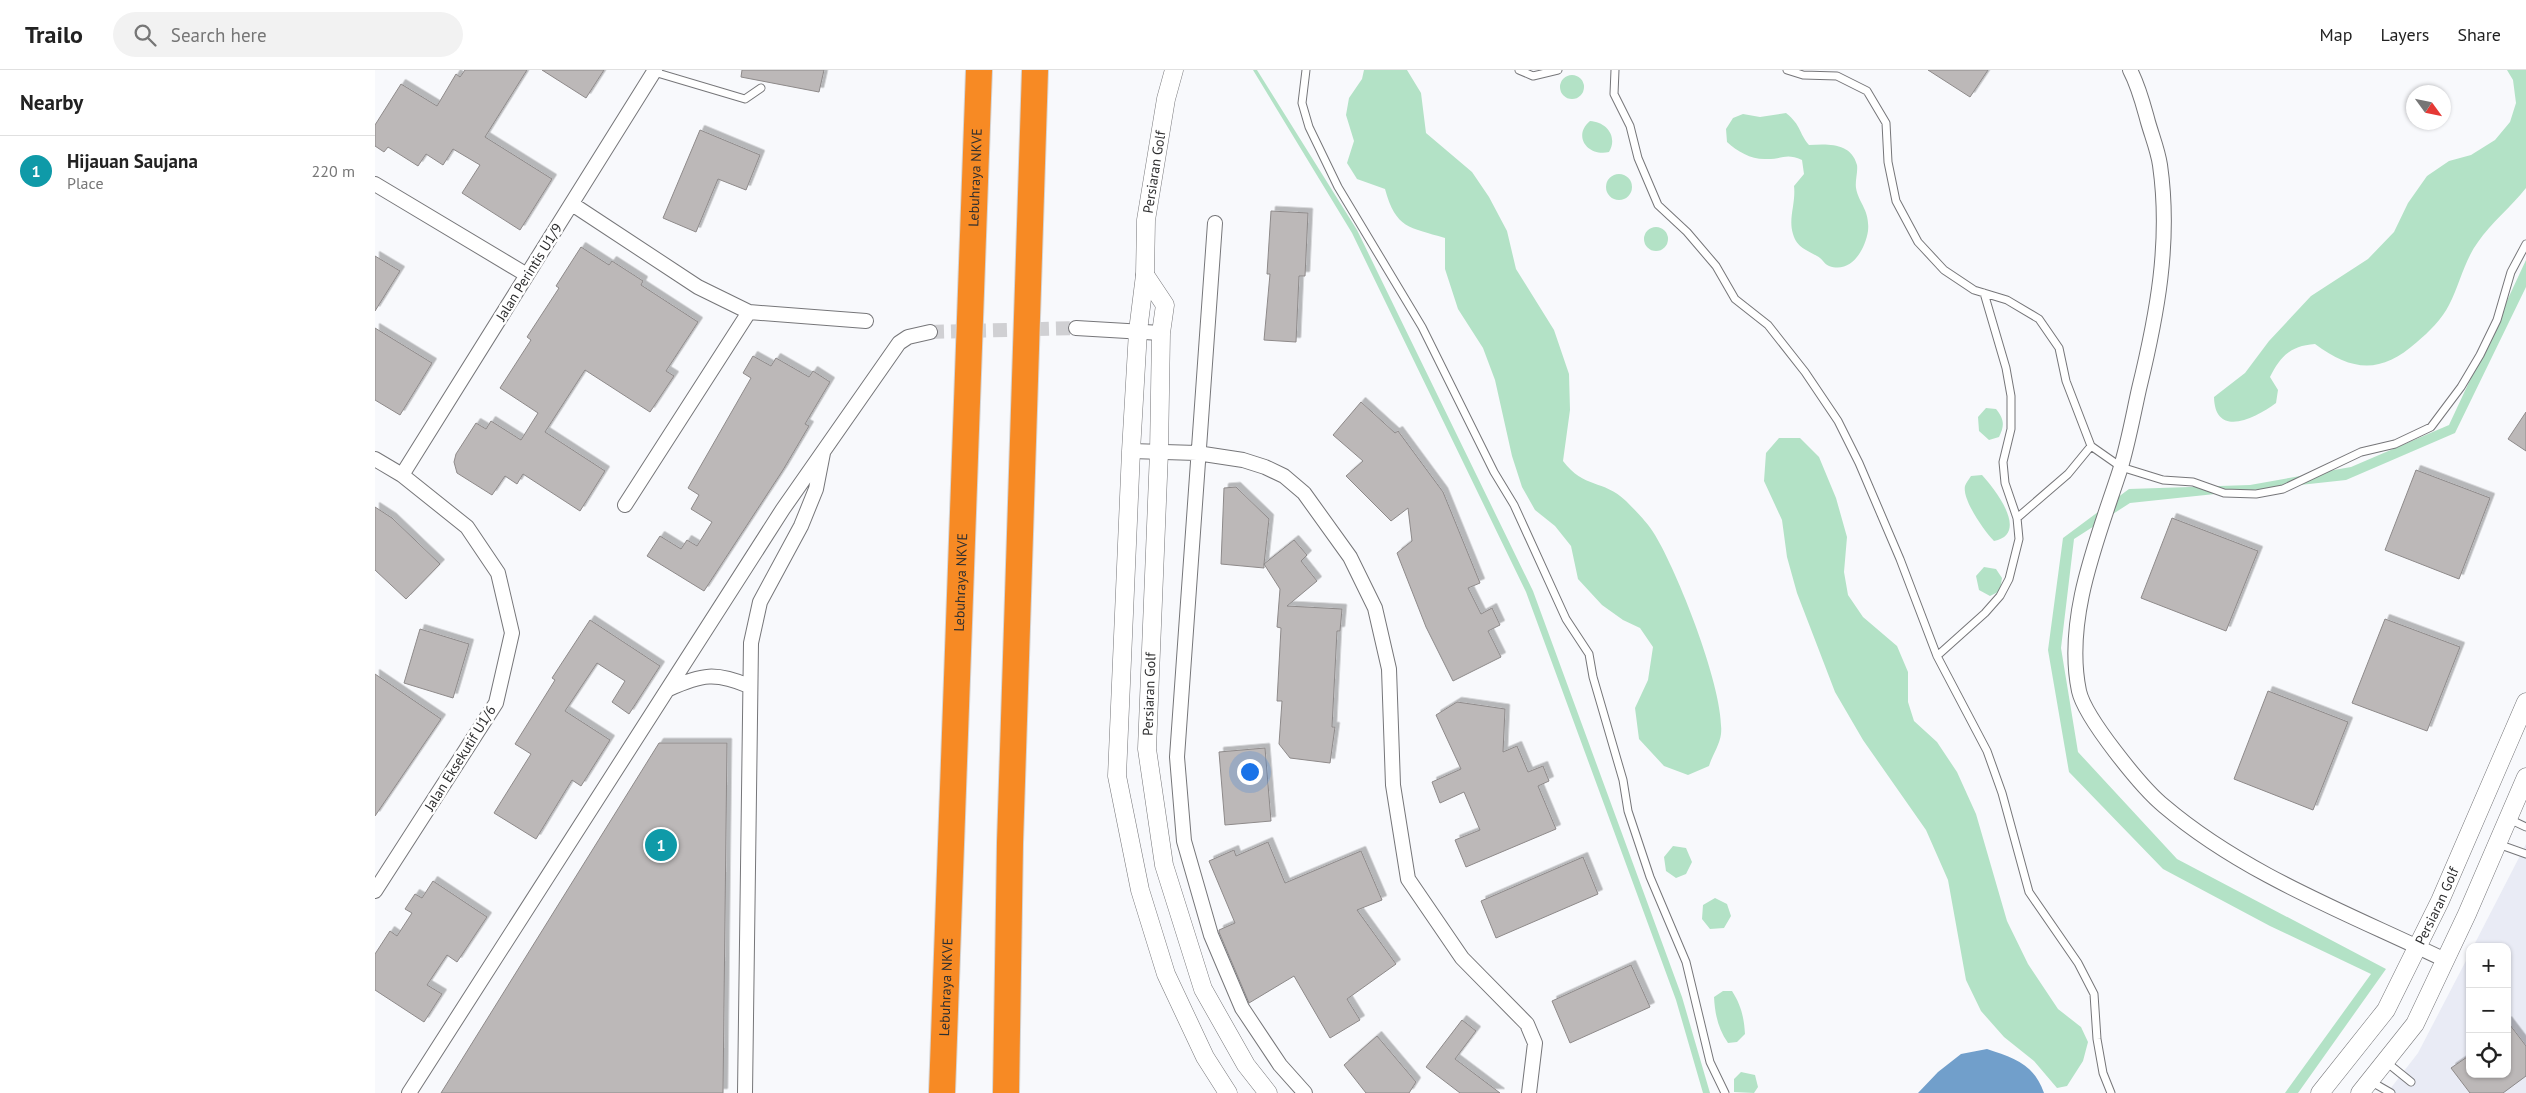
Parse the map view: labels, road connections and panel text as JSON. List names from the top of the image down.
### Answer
{
  "streets": {
    "highway": ["Lebuhraya NKVE"],
    "street": ["Persiaran Golf", "Jalan Perintis U1/9", "Jalan Eksekutif U1/6"]
  },
  "crossings": [
    ["Jalan Perintis U1/9", "Jalan Eksekutif U1/6"]
  ],
  "north": "bottom right",
  "page": {
    "header": "Trailo",
    "search": "Search here",
    "nav": ["Map", "Layers", "Share"],
    "heading": "Nearby",
    "list": [
      {
        "mark": "1",
        "name": "Hijauan Saujana",
        "note": "Place",
        "value": "220 m"
      }
    ],
    "pins": "1",
    "map_buttons": ["+", "−"]
  }
}
